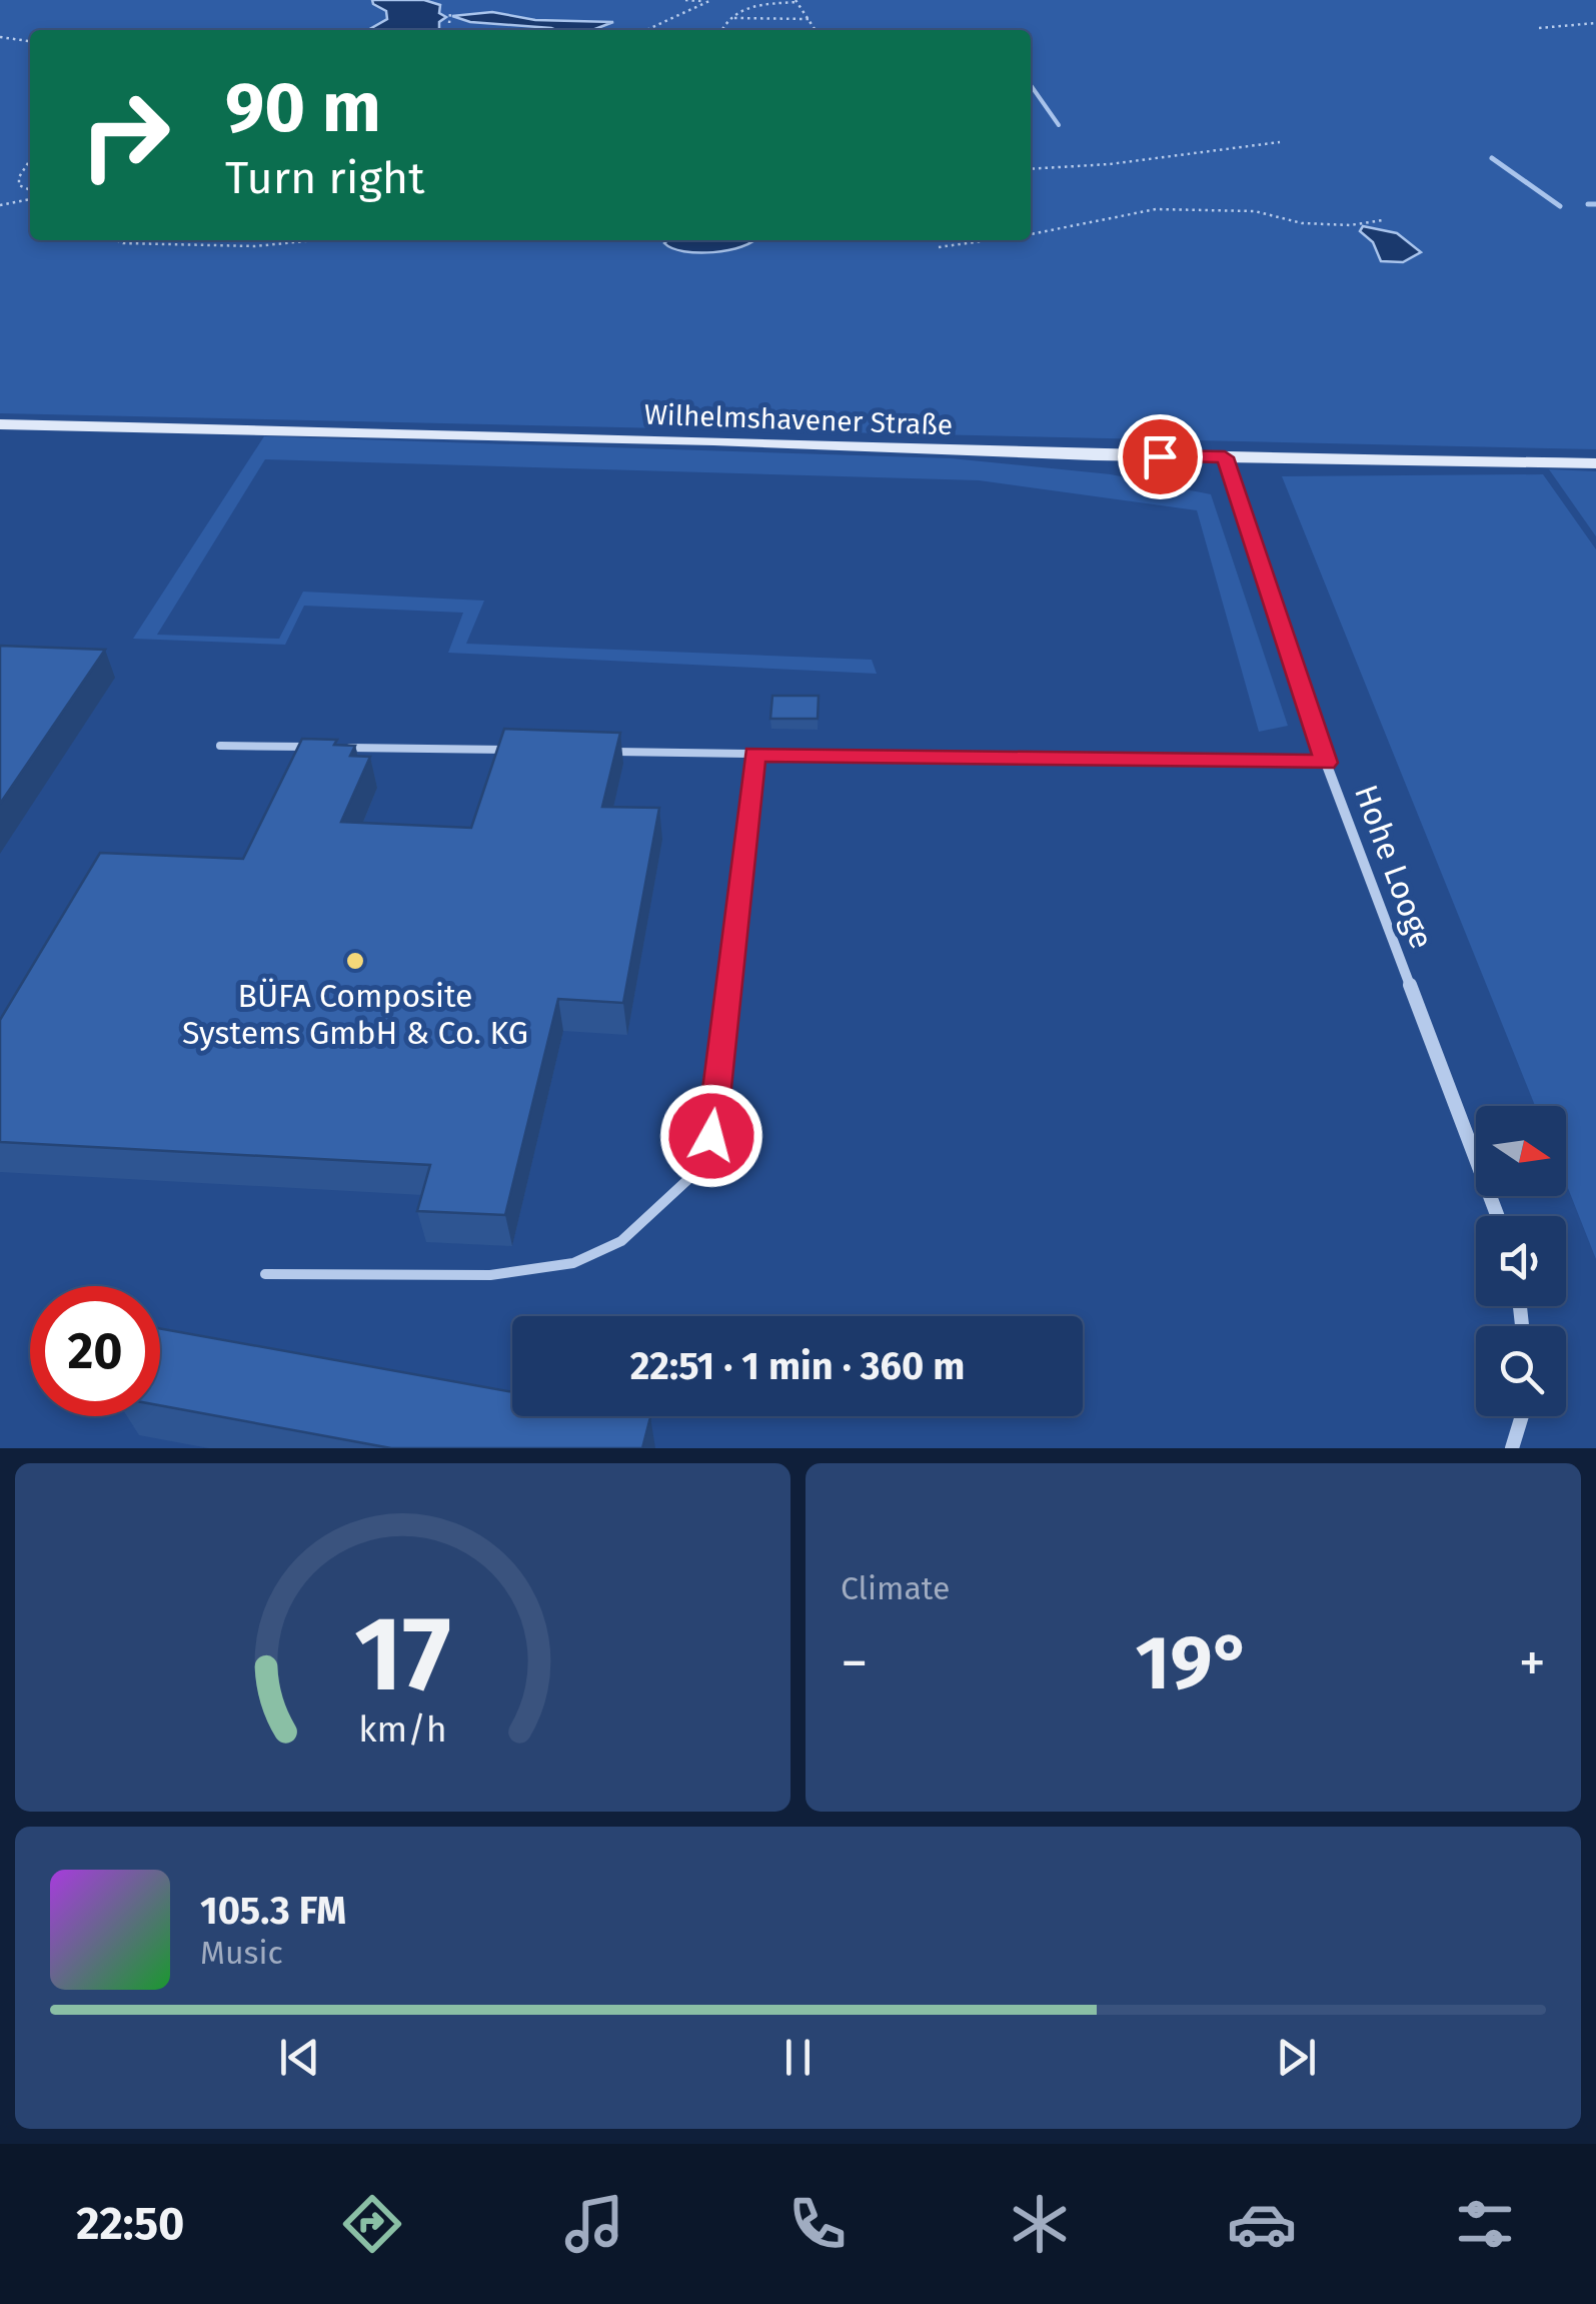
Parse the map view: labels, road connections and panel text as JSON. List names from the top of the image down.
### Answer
{
  "streets": {
    "street": ["Wilhelmshavener Straße", "Hohe Looge"]
  },
  "crossings": [
    ["Wilhelmshavener Straße", "Hohe Looge"]
  ],
  "places": ["BÜFA Composite Systems GmbH & Co. KG"],
  "north": "right",
  "page": {
    "turn": ["90 m", "Turn right"],
    "limit": "20",
    "trip": "22:51 · 1 min · 360 m",
    "tile": "Climate",
    "heat": ["−", "19°", "+"],
    "song": ["105.3 FM", "Music"],
    "tabs": "22:50",
    "gauge": ["17", "km/h"]
  }
}
